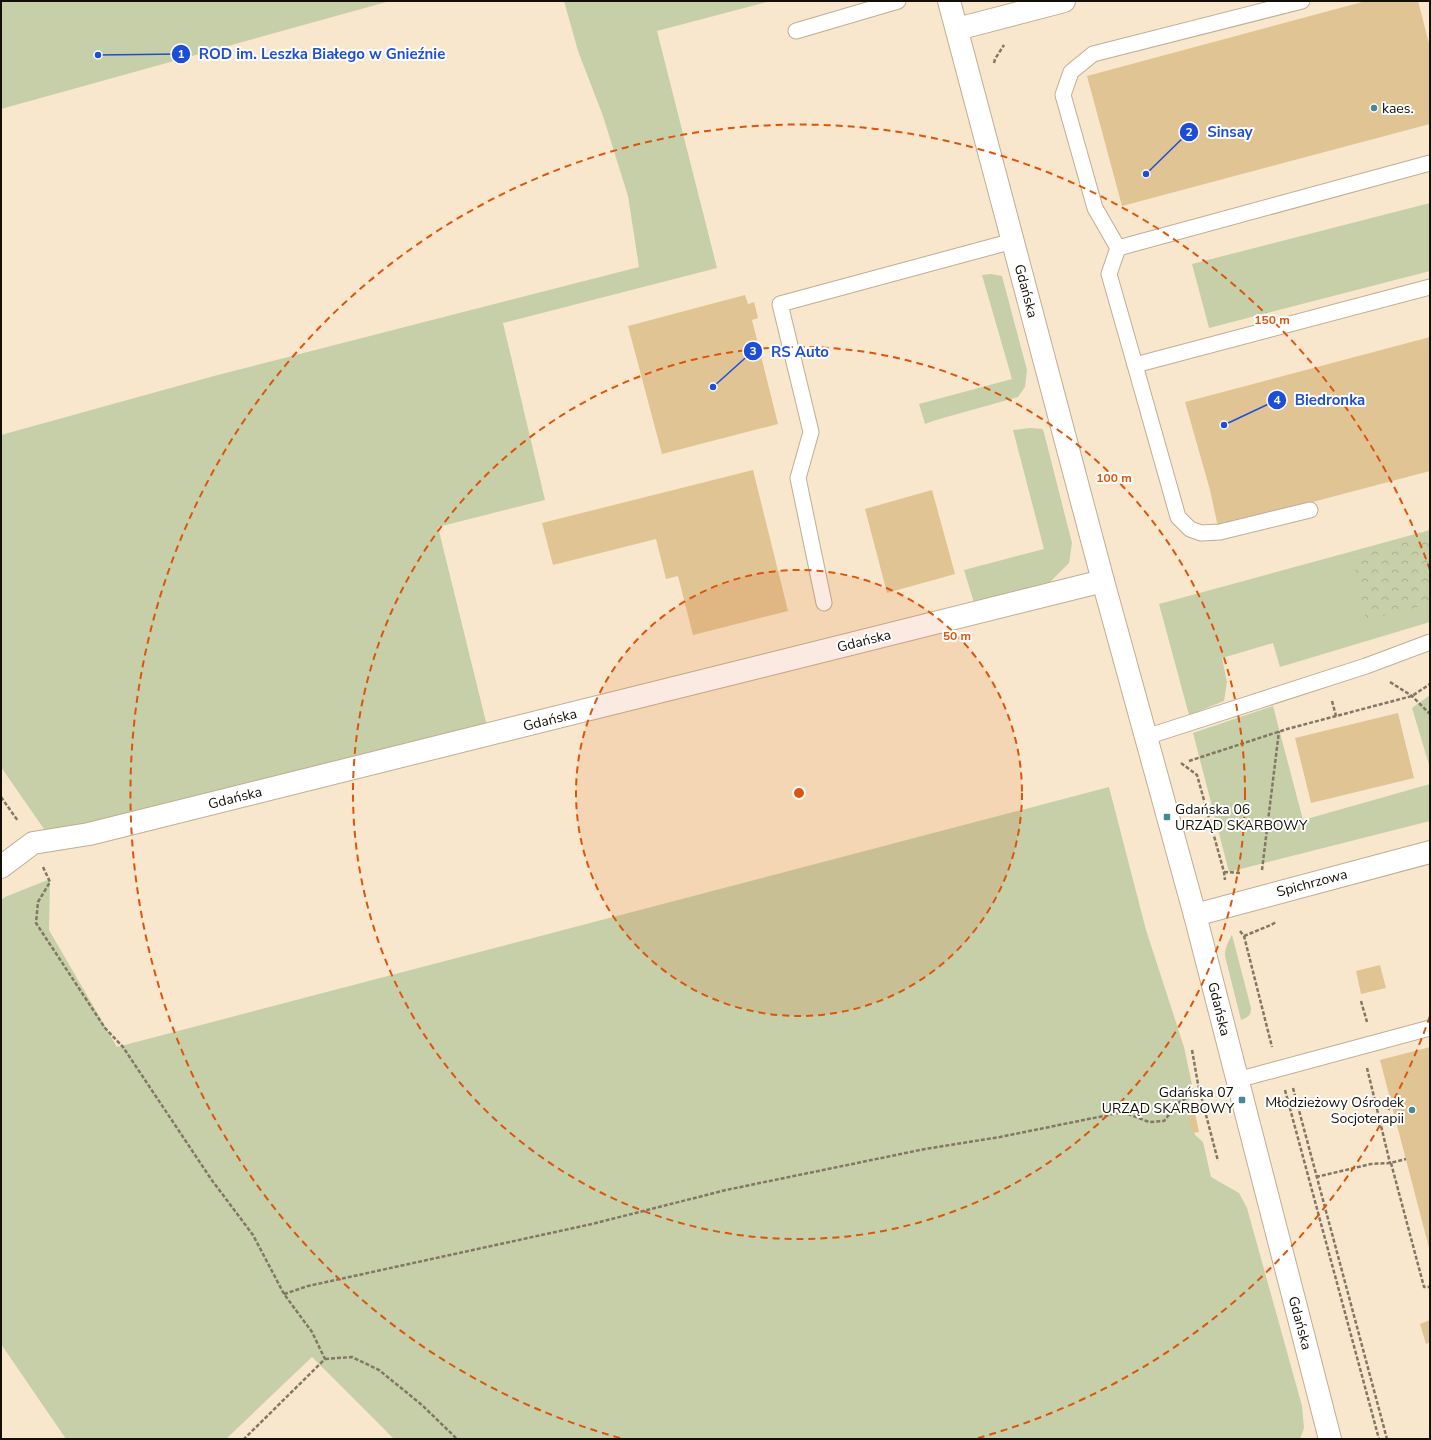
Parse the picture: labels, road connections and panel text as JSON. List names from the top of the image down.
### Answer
{
  "streets": {
    "street": ["Gdańska", "Spichrzowa"]
  },
  "crossings": [
    ["Gdańska", "Spichrzowa"]
  ],
  "places": {
    "other": [
      "ROD im. Leszka Białego w Gnieźnie",
      "kaes.",
      "Sinsay",
      "RS Auto",
      "Biedronka",
      "Młodzieżowy Ośrodek Socjoterapii"
    ],
    "transit": ["Gdańska 06 URZĄD SKARBOWY", "Gdańska 07 URZĄD SKARBOWY"]
  },
  "rings": ["150 m", "100 m", "50 m"]
}
